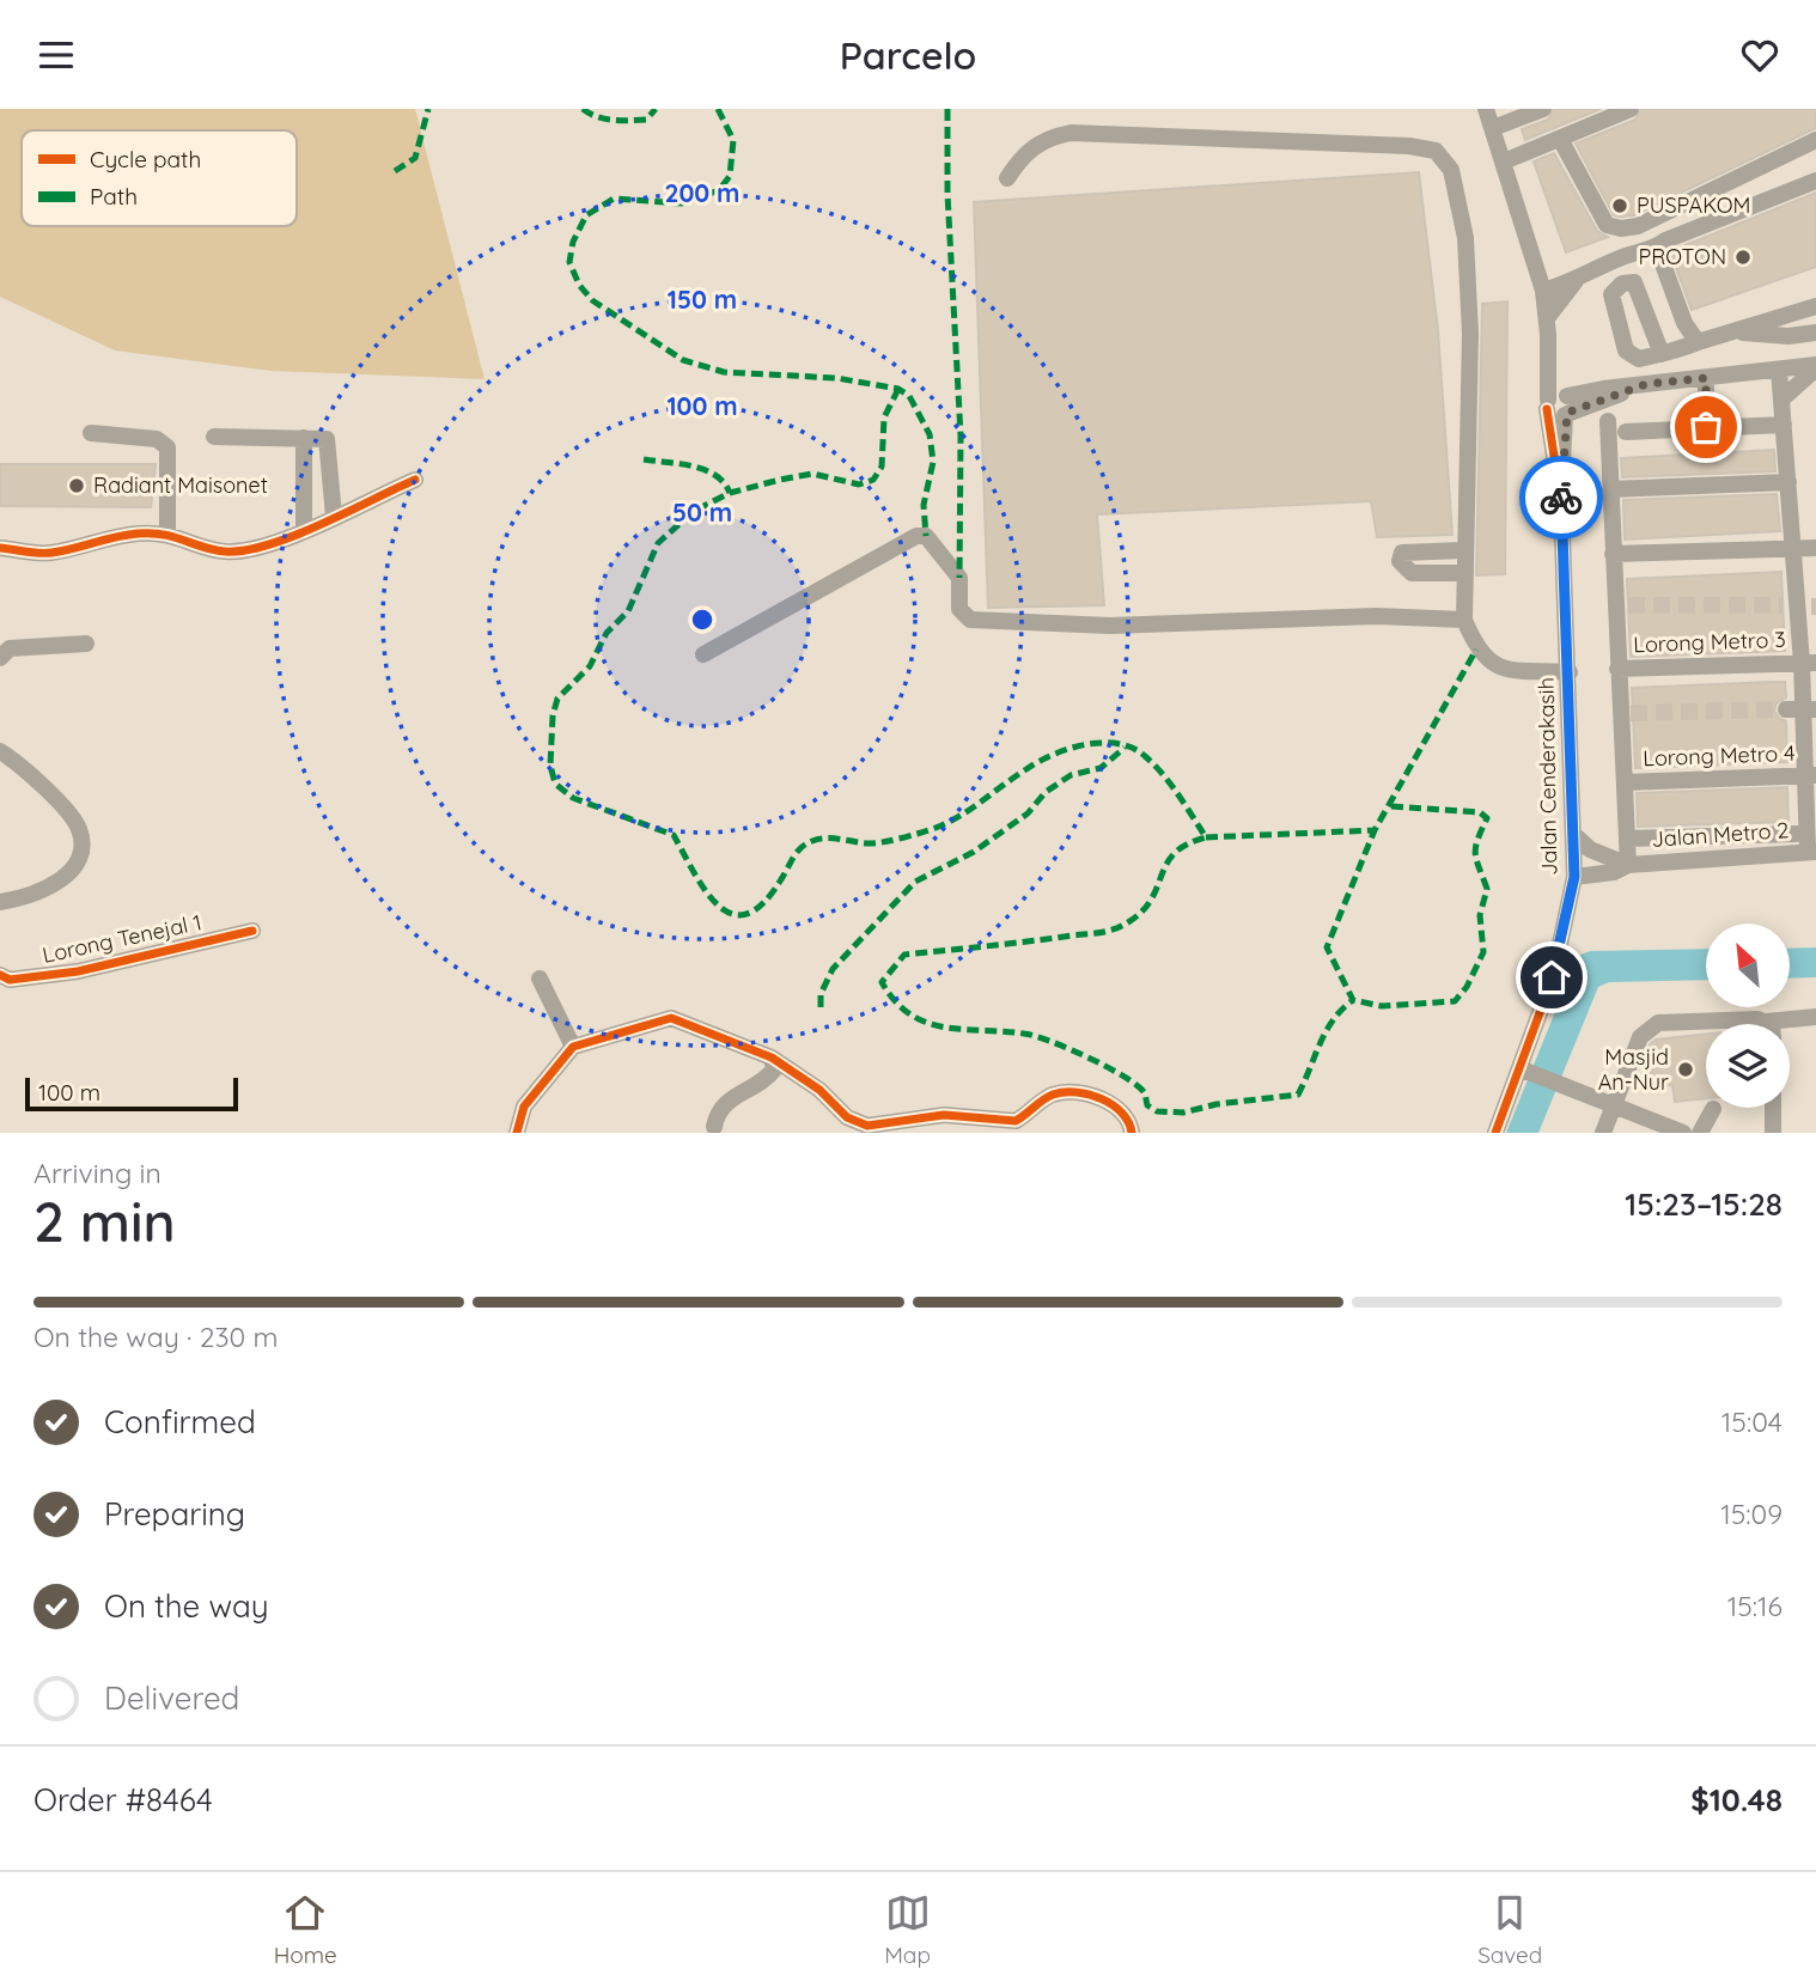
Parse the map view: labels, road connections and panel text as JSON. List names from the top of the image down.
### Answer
{
  "streets": {
    "street": [
      "Lorong Metro 3",
      "Lorong Metro 4",
      "Jalan Cenderakasih",
      "Jalan Metro 2",
      "Lorong Tenejal 1"
    ]
  },
  "crossings": [
    ["Jalan Cenderakasih", "Jalan Metro 2"]
  ],
  "places": [
    "PUSPAKOM",
    "PROTON",
    "Radiant Maisonet",
    "Masjid An-Nur"
  ],
  "legend": ["Cycle path", "Path"],
  "scale_bar": "100 m",
  "north": "top left",
  "page": {
    "header": "Parcelo",
    "scale": "100 m",
    "heading": ["2 min", "Arriving in", "15:23–15:28"],
    "panel": ["Order #8464", "$10.48"],
    "bar": "On the way · 230 m",
    "list": [
      ["Confirmed", "15:04"],
      ["Preparing", "15:09"],
      ["On the way", "15:16"],
      "Delivered"
    ],
    "tabs": ["Home", "Map", "Saved"]
  },
  "rings": [
    "200 m",
    "150 m",
    "100 m",
    "50 m"
  ]
}
